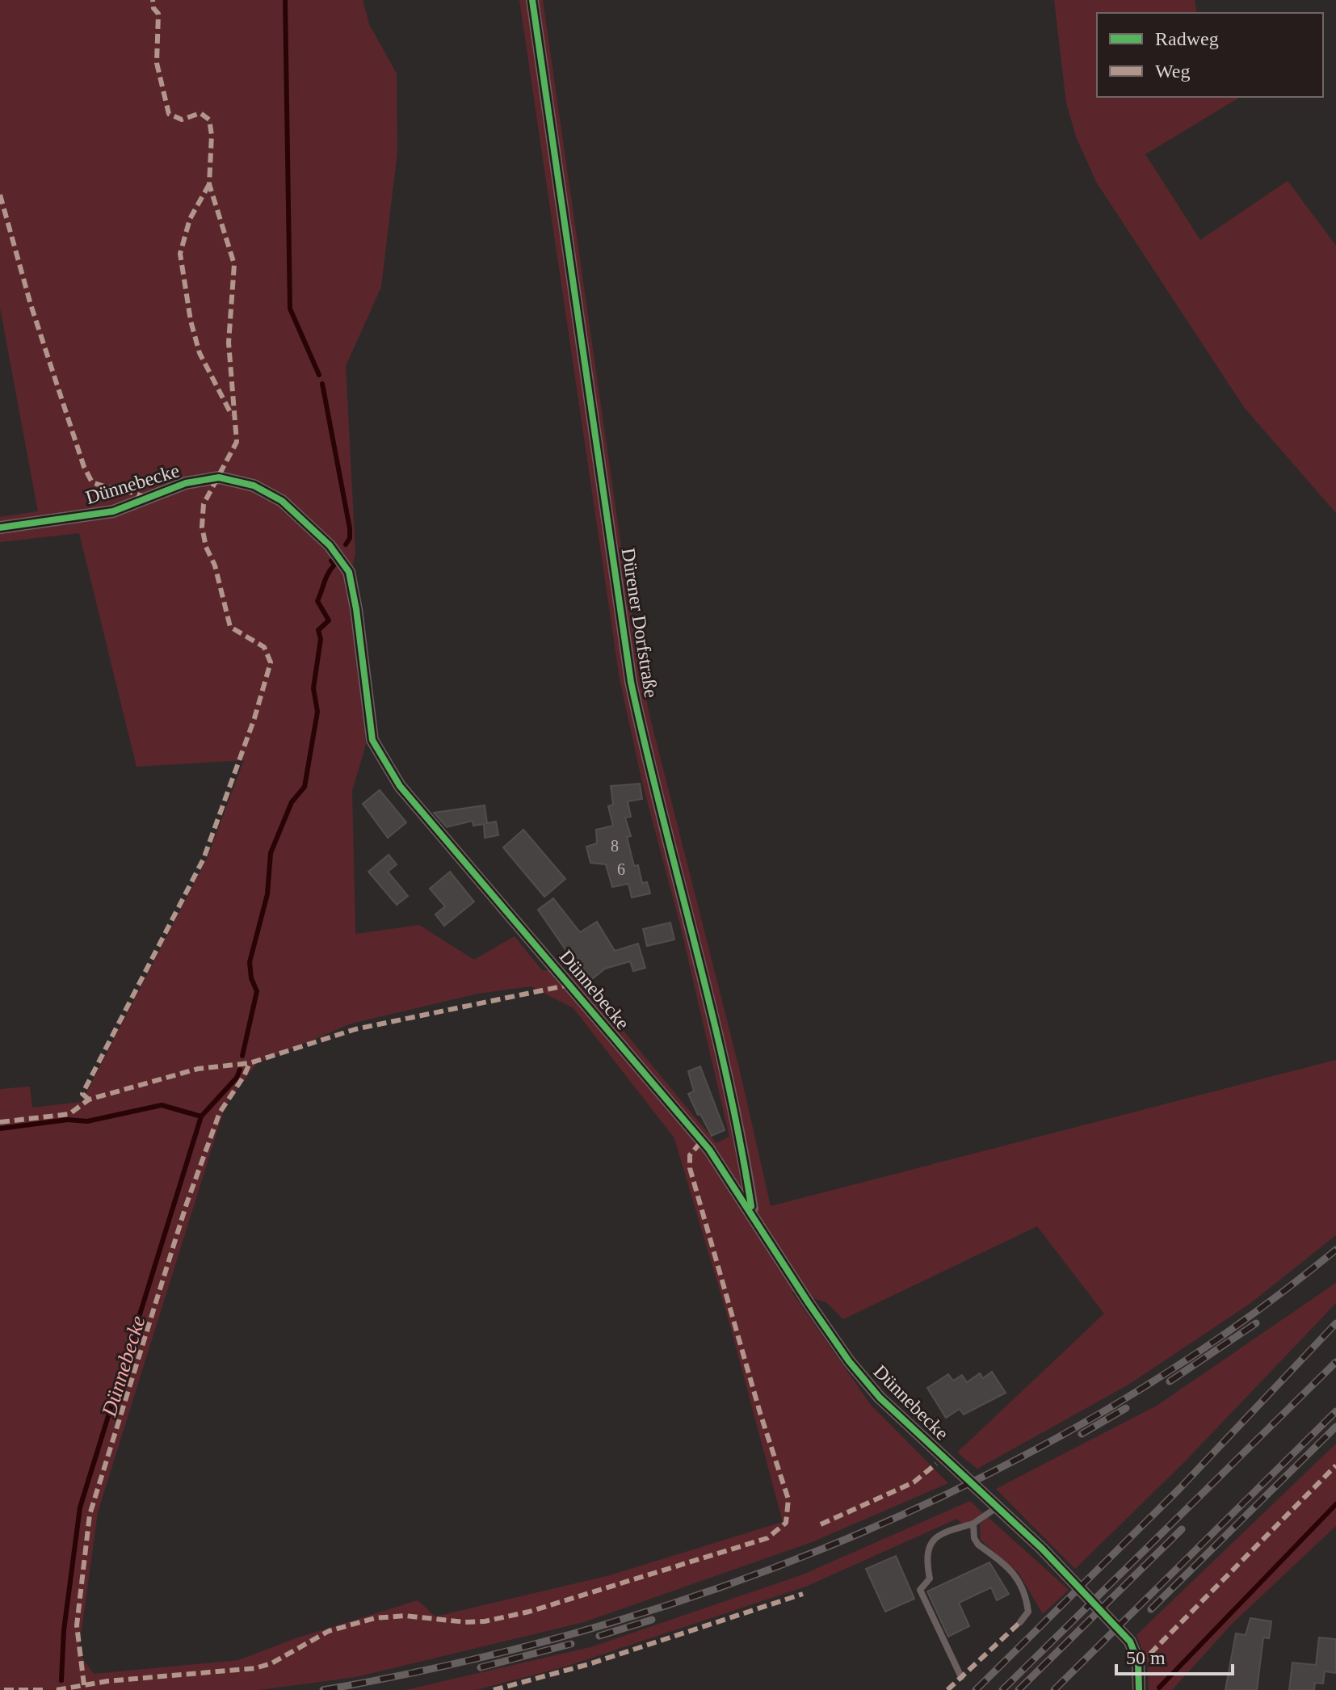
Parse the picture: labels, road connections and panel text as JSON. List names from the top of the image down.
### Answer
{
  "streets": {
    "street": ["Dünnebecke", "Dürener Dorfstraße"]
  },
  "crossings": [
    ["Dünnebecke", "Dürener Dorfstraße"]
  ],
  "water": ["Dünnebecke"],
  "house_numbers": ["8", "6"],
  "legend": ["Radweg", "Weg"],
  "scale_bar": "50 m"
}
